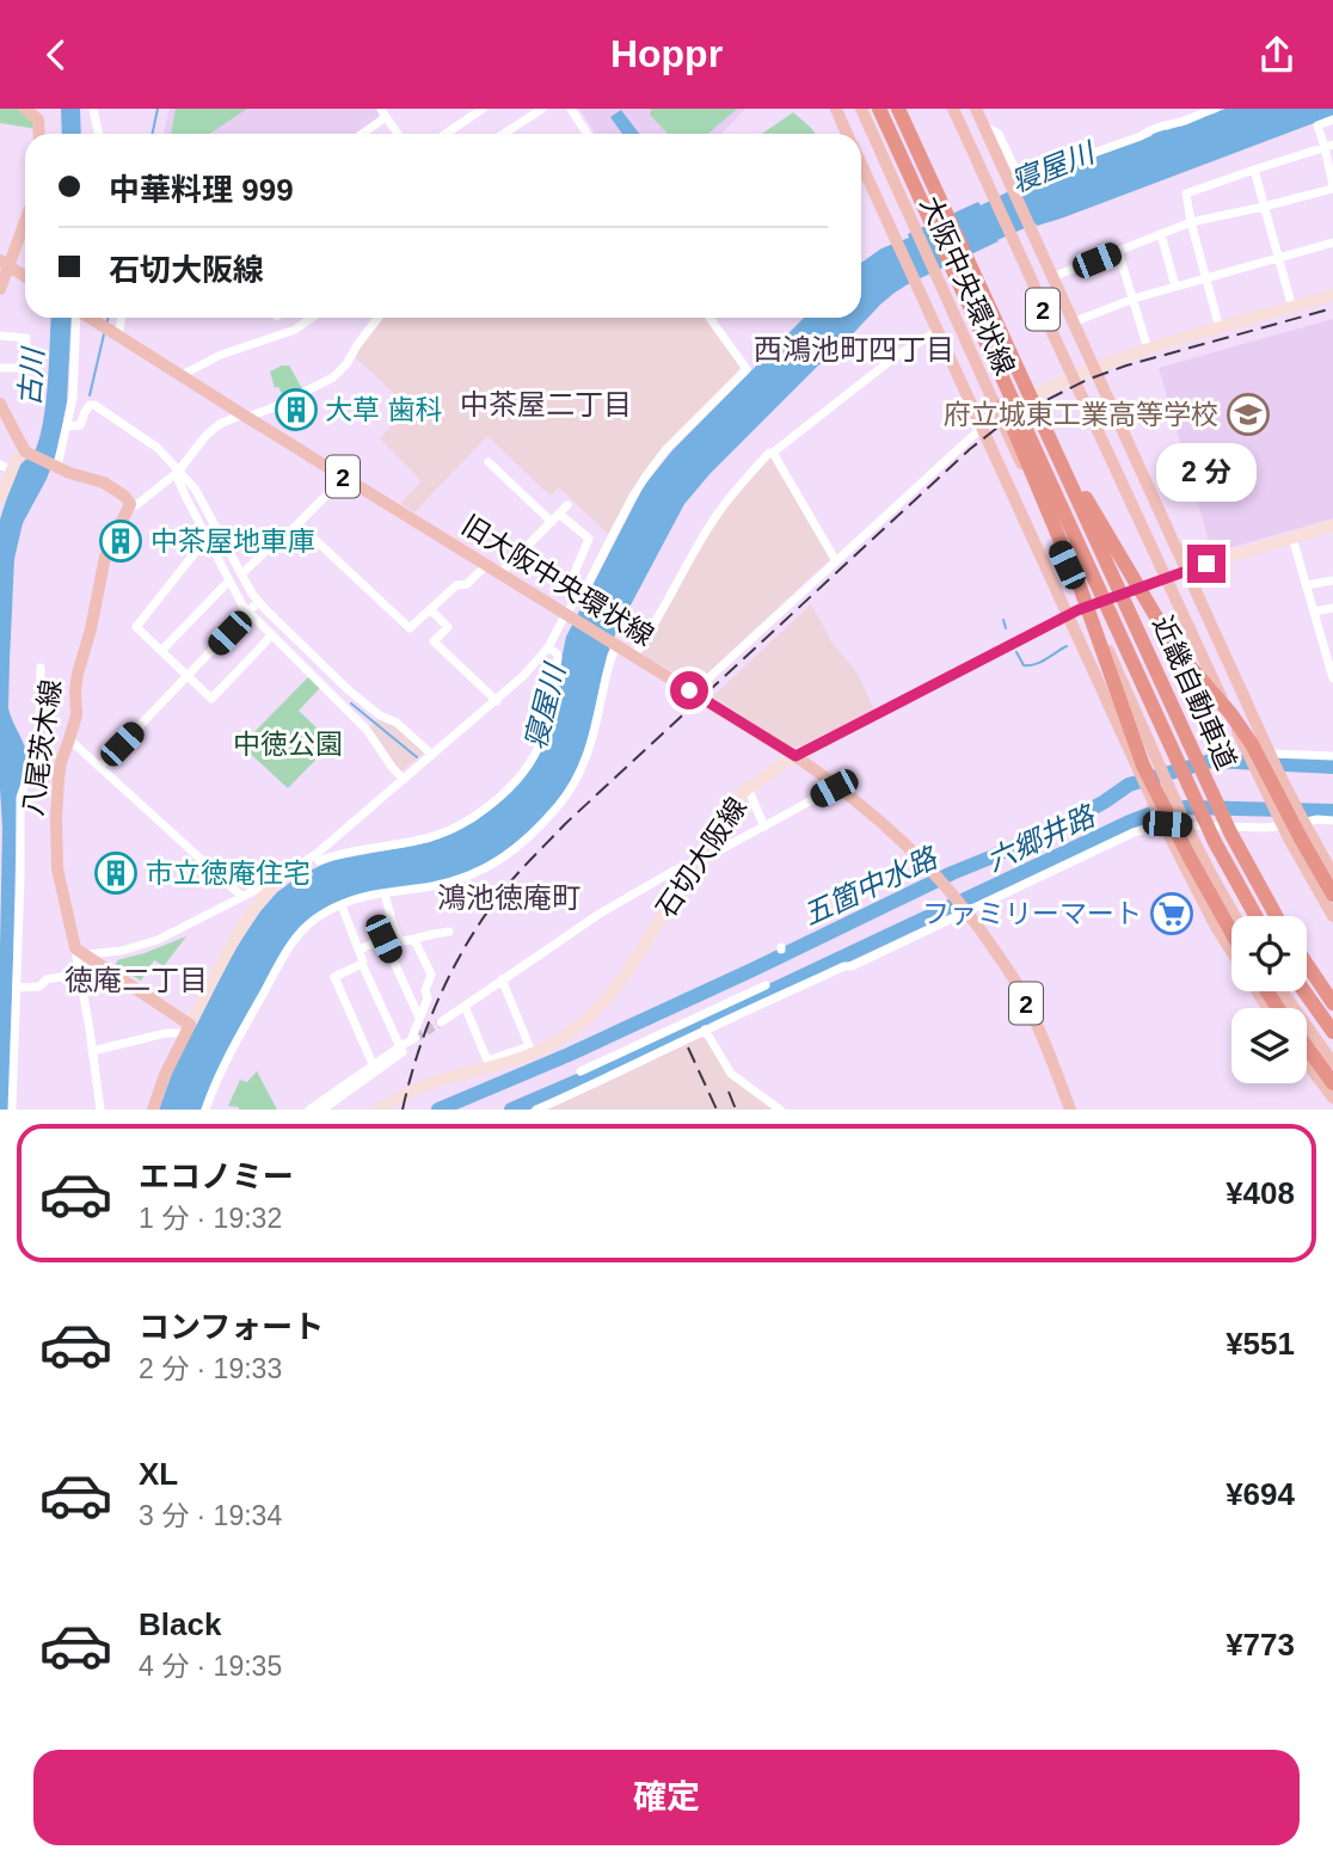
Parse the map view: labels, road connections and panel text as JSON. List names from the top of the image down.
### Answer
{
  "streets": {
    "highway": ["近畿自動車道"],
    "main road": [
      "大阪中央環状線",
      "2",
      "旧大阪中央環状線",
      "八尾茨木線",
      "石切大阪線"
    ]
  },
  "crossings": [
    ["大阪中央環状線", "石切大阪線"],
    ["2", "石切大阪線"],
    ["旧大阪中央環状線", "石切大阪線"]
  ],
  "districts": [
    "西鴻池町四丁目",
    "中茶屋二丁目",
    "鴻池徳庵町",
    "徳庵二丁目"
  ],
  "water": [
    "寝屋川",
    "古川",
    "六郷井路",
    "五箇中水路"
  ],
  "parks": ["中徳公園"],
  "places": {
    "building": ["大草 歯科", "中茶屋地車庫", "市立徳庵住宅"],
    "school or university": ["府立城東工業高等学校"],
    "supermarket": ["ファミリーマート"]
  },
  "page": {
    "header": "Hoppr",
    "banner": ["中華料理 999", "石切大阪線"],
    "bubble": "2 分",
    "list": [
      {
        "name": "エコノミー",
        "note": "1 分 · 19:32",
        "value": "¥408"
      },
      {
        "name": "コンフォート",
        "note": "2 分 · 19:33",
        "value": "¥551"
      },
      {
        "name": "XL",
        "note": "3 分 · 19:34",
        "value": "¥694"
      },
      {
        "name": "Black",
        "note": "4 分 · 19:35",
        "value": "¥773"
      }
    ],
    "buttons": "確定"
  }
}
